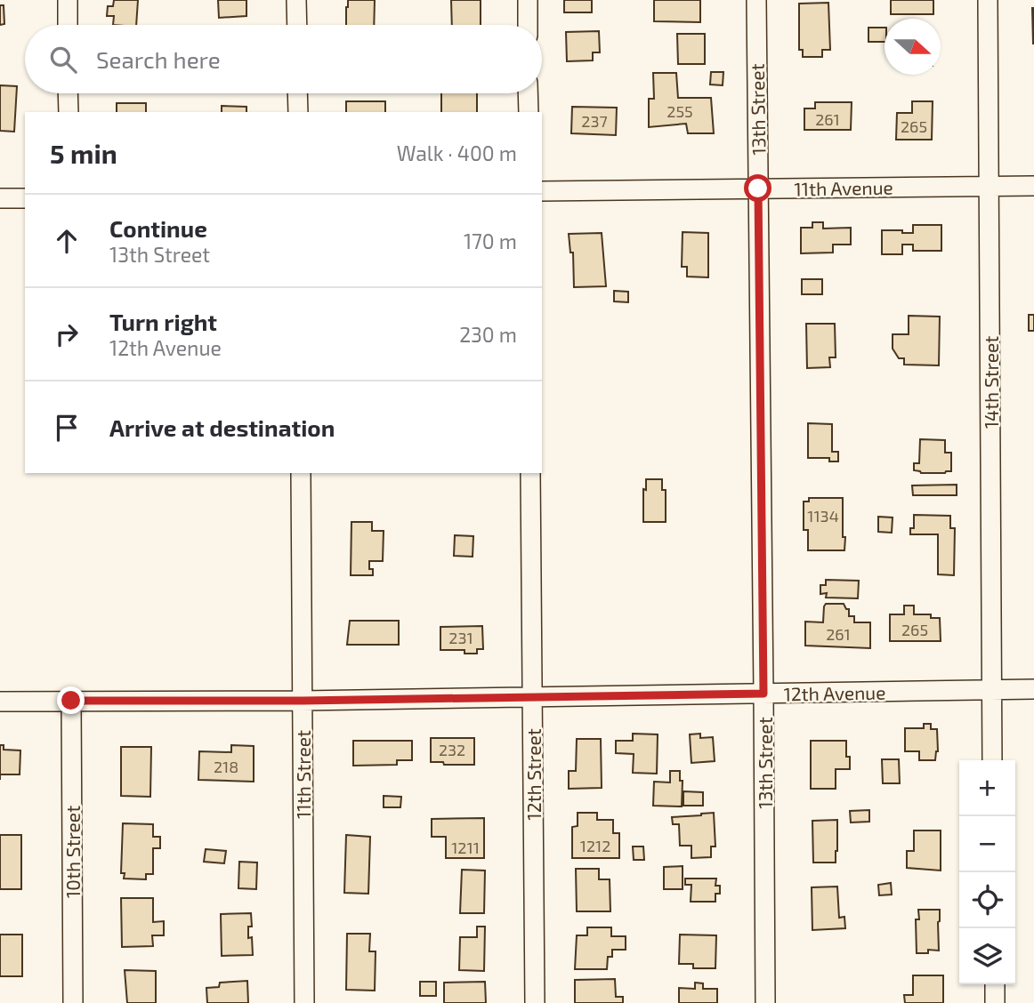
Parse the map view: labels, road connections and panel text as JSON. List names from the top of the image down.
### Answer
{
  "streets": {
    "street": [
      "13th Street",
      "11th Avenue",
      "14th Street",
      "12th Avenue",
      "11th Street",
      "12th Street",
      "10th Street"
    ]
  },
  "crossings": [
    ["13th Street", "11th Avenue"],
    ["13th Street", "12th Avenue"],
    ["11th Avenue", "14th Street"],
    ["14th Street", "12th Avenue"],
    ["12th Avenue", "11th Street"],
    ["12th Avenue", "12th Street"],
    ["12th Avenue", "10th Street"]
  ],
  "house_numbers": [
    "255",
    "261",
    "237",
    "265",
    "1134",
    "265",
    "261",
    "231",
    "232",
    "218",
    "1212",
    "1211"
  ],
  "north": "right",
  "page": {
    "search": "Search here",
    "heading": ["5 min", "Walk · 400 m"],
    "list": [
      ["Continue", "13th Street", "170 m"],
      ["Turn right", "12th Avenue", "230 m"],
      "Arrive at destination"
    ],
    "map_buttons": ["+", "−"]
  }
}
